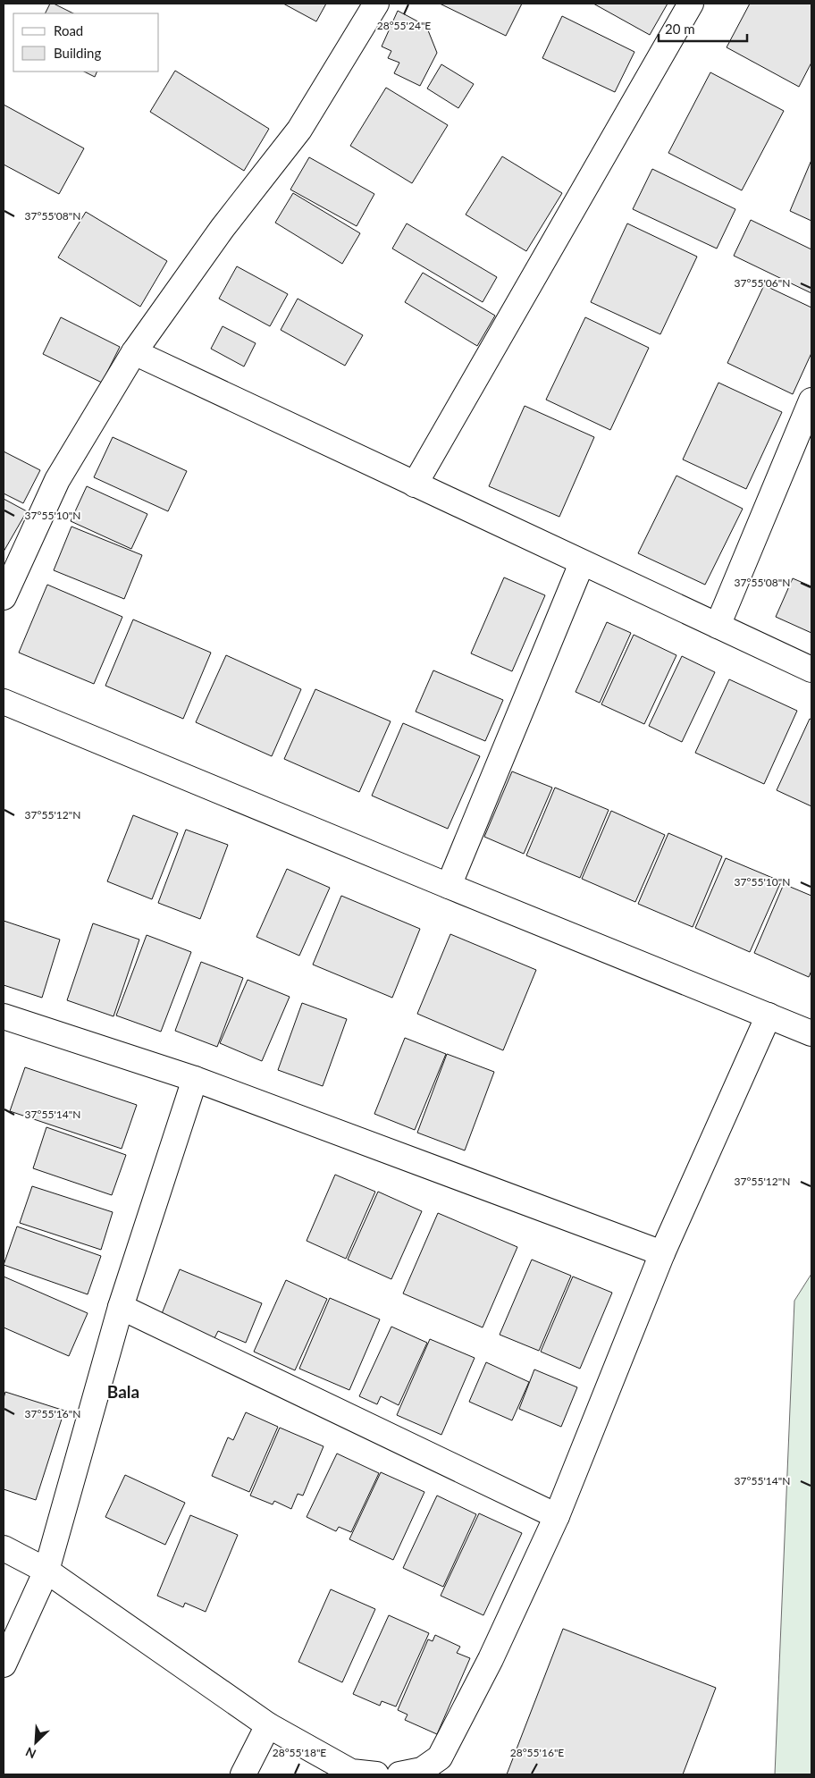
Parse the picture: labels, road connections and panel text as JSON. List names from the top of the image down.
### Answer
{
  "districts": ["Bala"],
  "legend": ["Road", "Building"],
  "scale_bar": "20 m",
  "north": "bottom left",
  "coordinates": [
    "28°55'24\"E",
    "37°55'08\"N",
    "37°55'06\"N",
    "37°55'10\"N",
    "37°55'12\"N",
    "37°55'14\"N",
    "37°55'16\"N",
    "28°55'18\"E",
    "28°55'16\"E"
  ]
}
